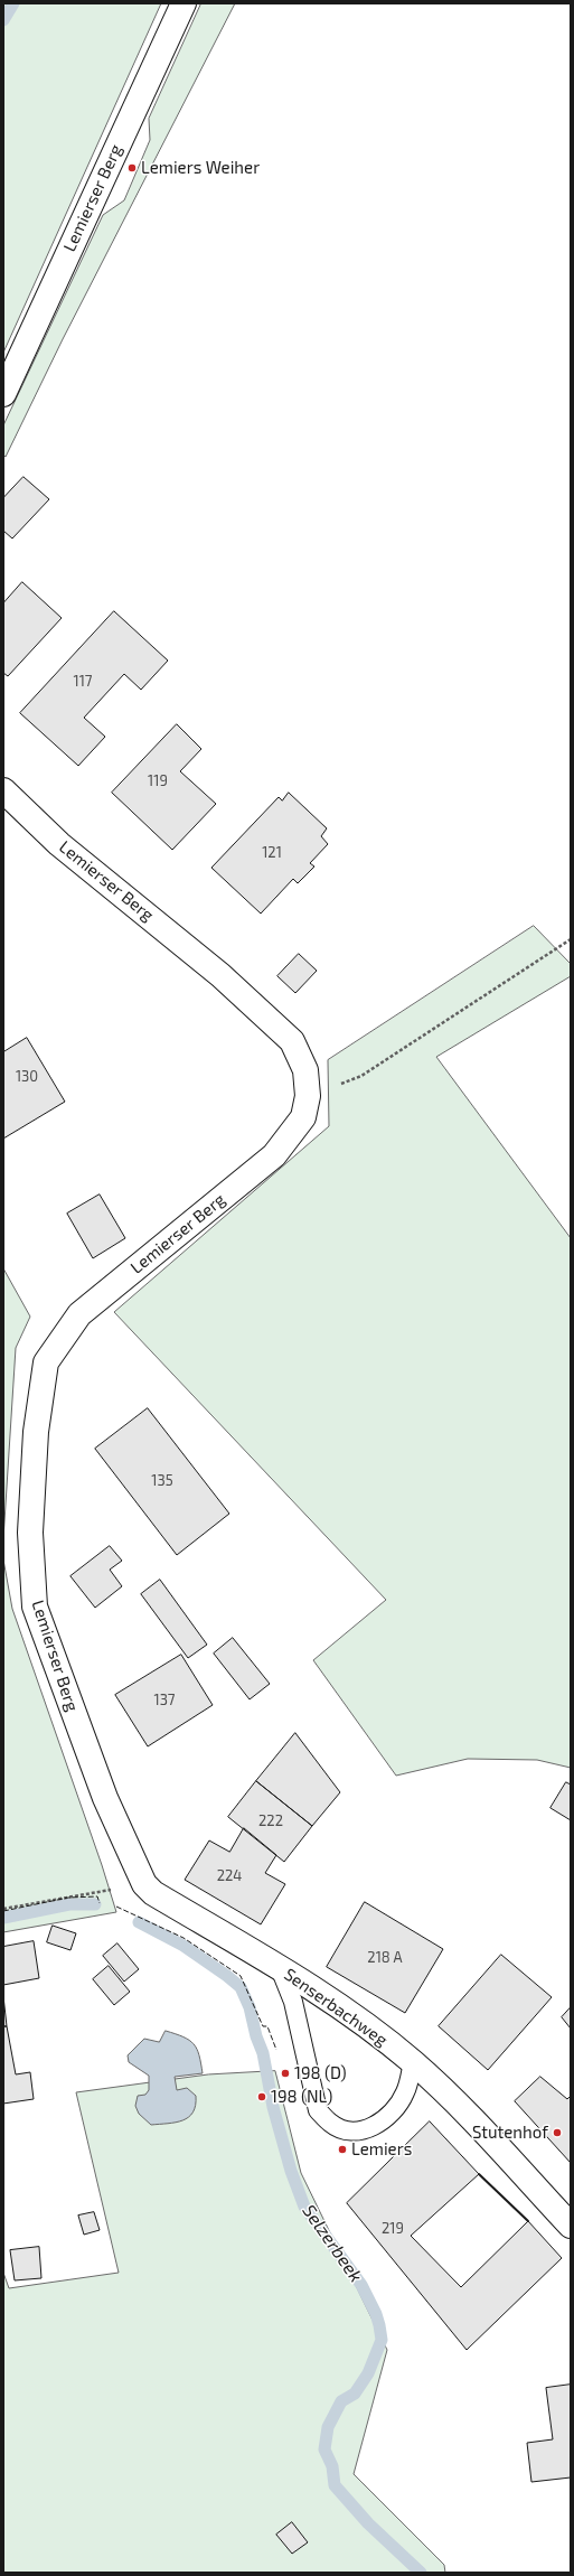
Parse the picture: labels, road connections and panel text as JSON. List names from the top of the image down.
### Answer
{
  "streets": {
    "street": ["Lemierser Berg", "Senserbachweg"]
  },
  "crossings": [
    ["Lemierser Berg", "Senserbachweg"]
  ],
  "water": ["Selzerbeek"],
  "places": [
    "Lemiers Weiher",
    "198 (D)",
    "198 (NL)",
    "Stutenhof",
    "Lemiers"
  ],
  "house_numbers": [
    "117",
    "119",
    "121",
    "130",
    "135",
    "137",
    "222",
    "224",
    "218 A",
    "219"
  ]
}
